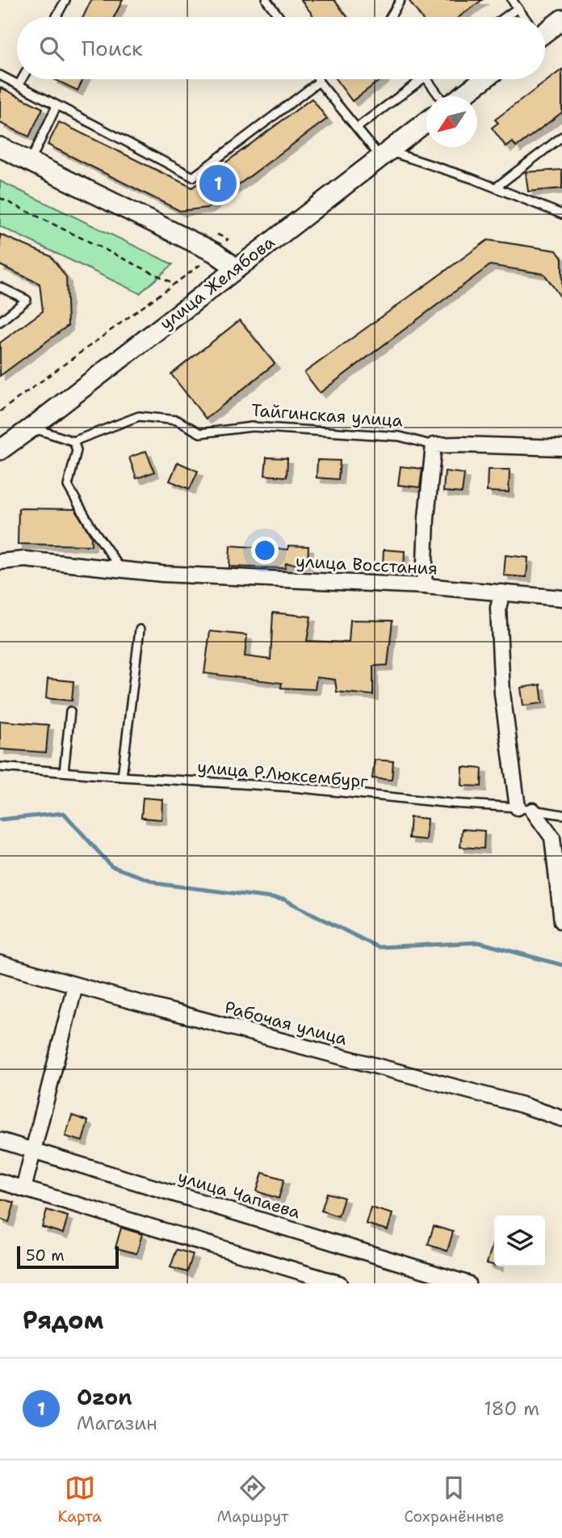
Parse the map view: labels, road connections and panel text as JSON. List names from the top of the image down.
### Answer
{
  "streets": {
    "street": [
      "улица Желябова",
      "Тайгинская улица",
      "улица Восстания",
      "Рабочая улица",
      "улица Чапаева"
    ],
    "lane": ["улица Р.Люксембург"]
  },
  "scale_bar": "50 m",
  "north": "bottom left",
  "page": {
    "search": "Поиск",
    "pins": "1",
    "scale": "50 m",
    "heading": "Рядом",
    "list": [
      {
        "mark": "1",
        "name": "Ozon",
        "note": "Магазин",
        "value": "180 m"
      }
    ],
    "nav": ["Карта", "Маршрут", "Сохранённые"]
  }
}
